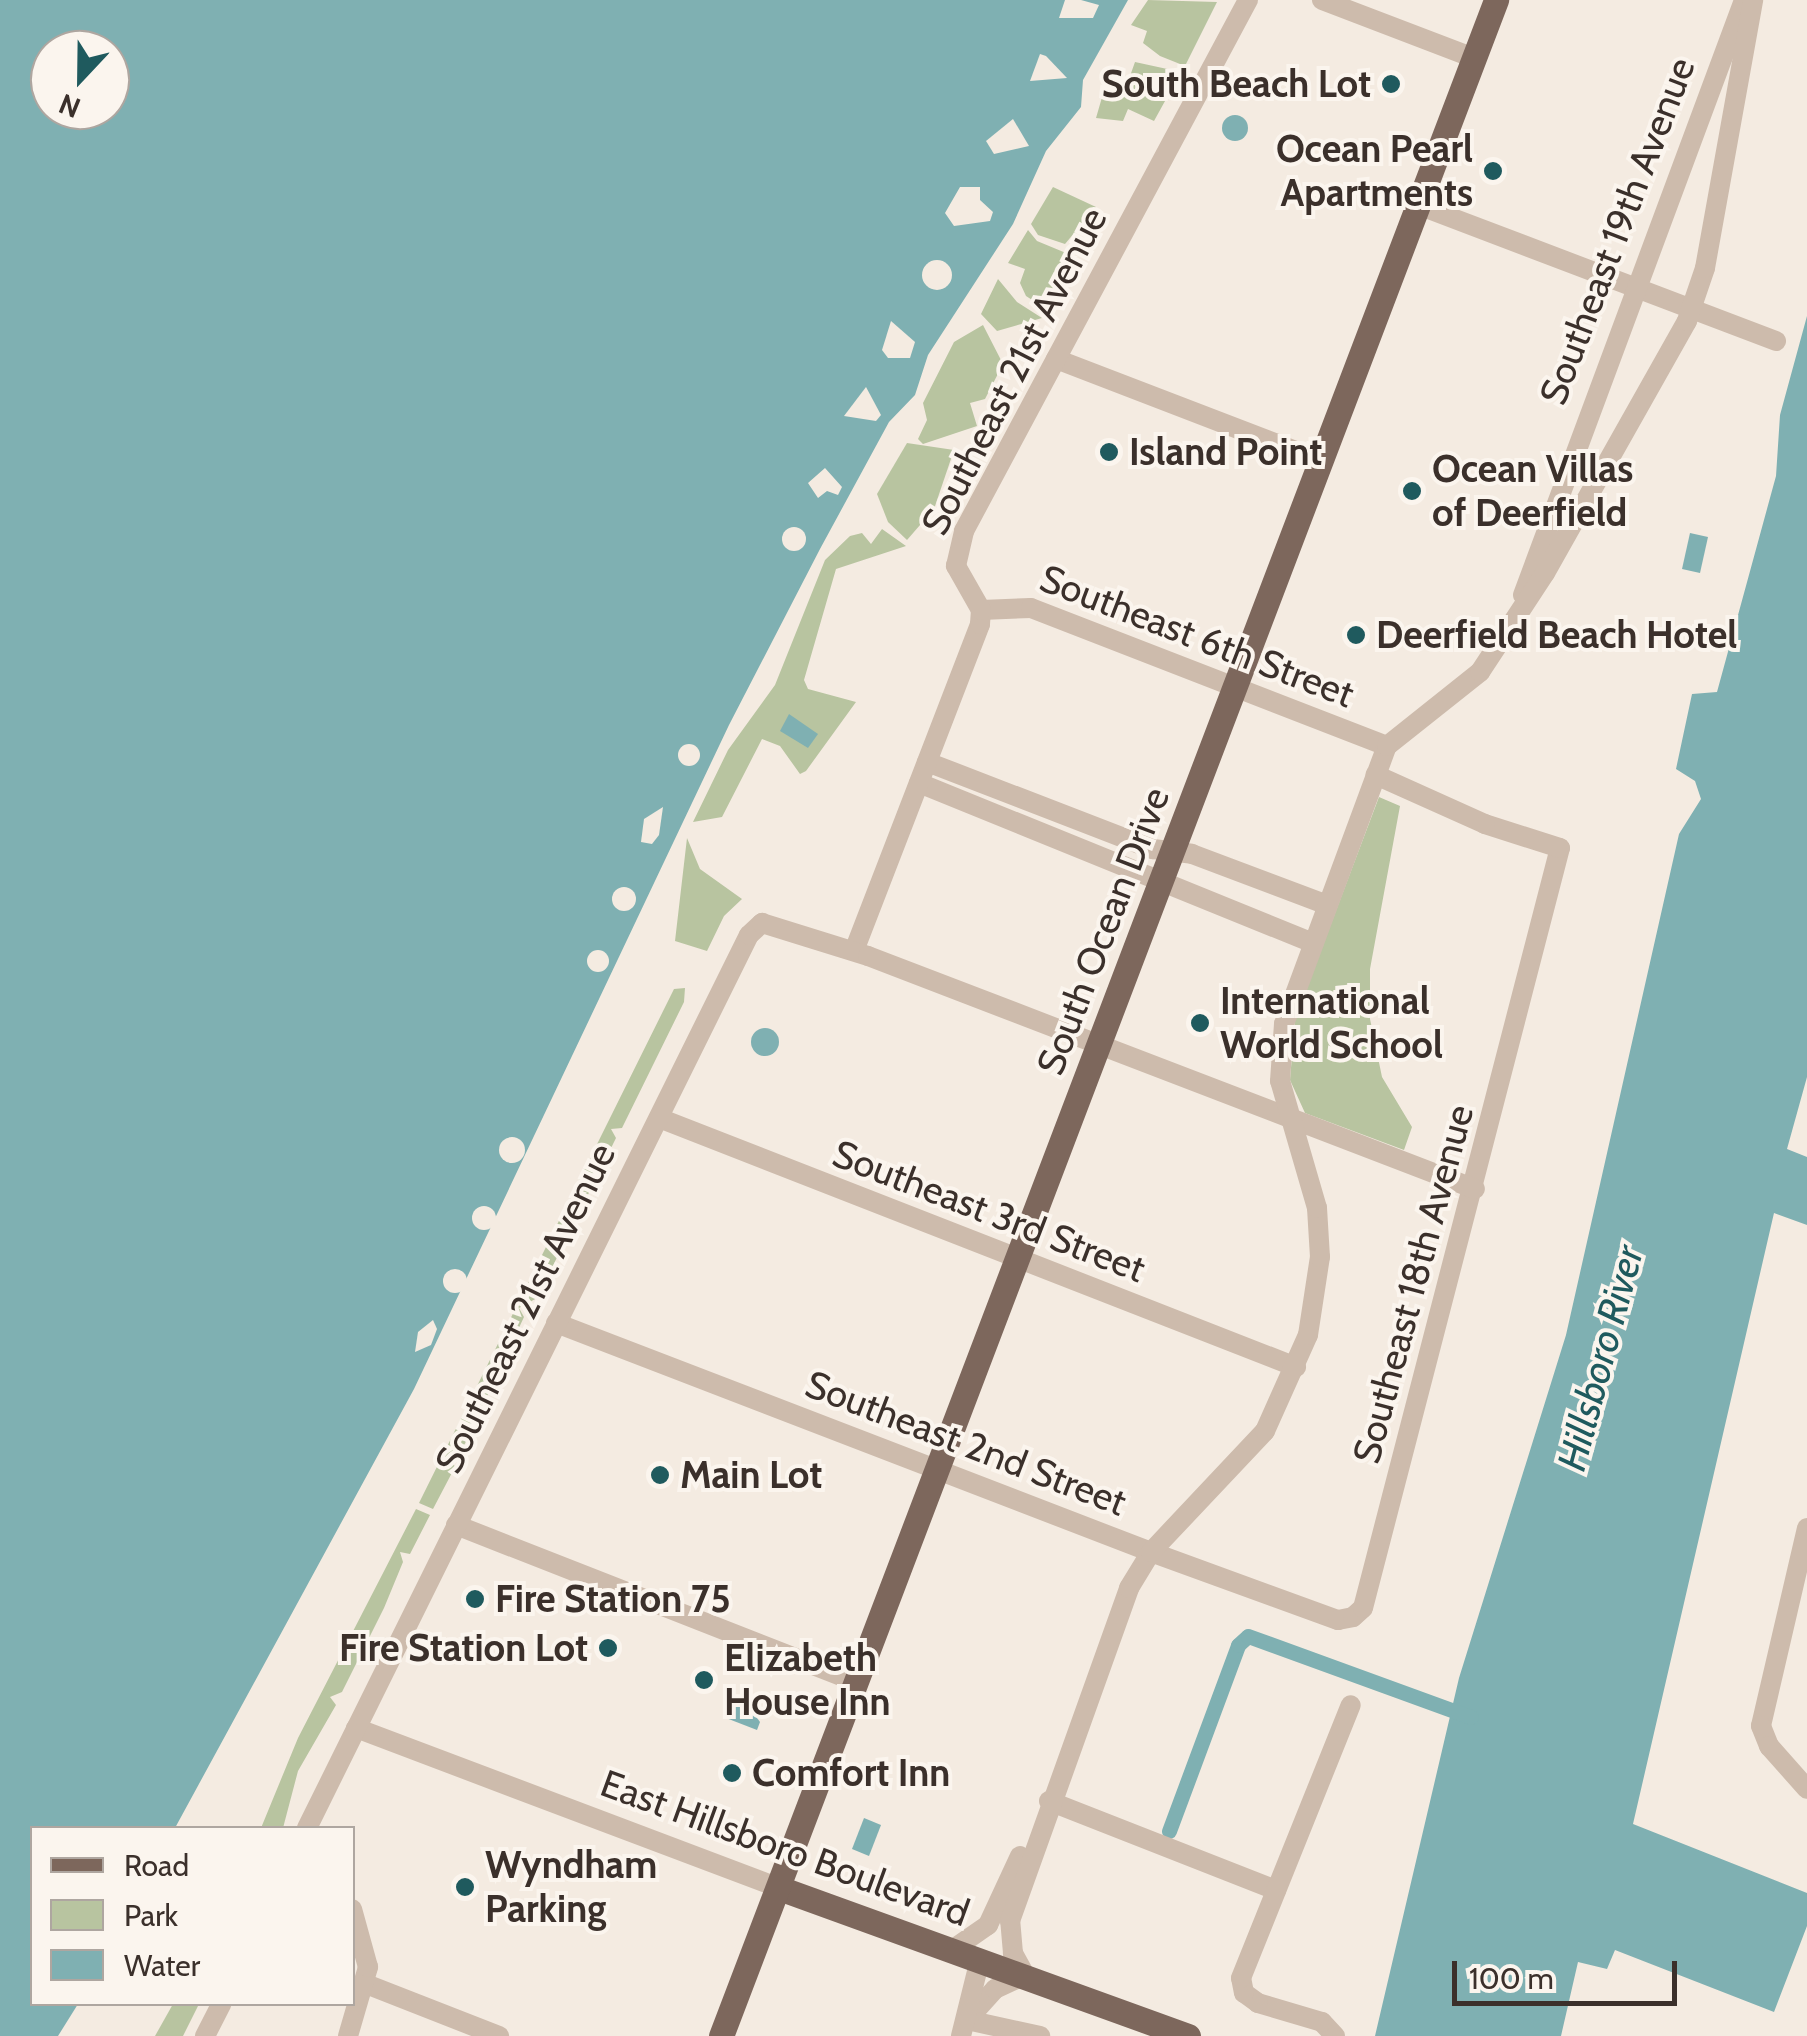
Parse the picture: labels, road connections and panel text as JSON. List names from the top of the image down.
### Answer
{
  "streets": {
    "main road": ["South Ocean Drive", "East Hillsboro Boulevard"],
    "street": [
      "Southeast 19th Avenue",
      "Southeast 21st Avenue",
      "Southeast 6th Street",
      "Southeast 3rd Street",
      "Southeast 18th Avenue",
      "Southeast 2nd Street"
    ]
  },
  "crossings": [
    ["Southeast 19th Avenue", "Southeast 6th Street"],
    ["Southeast 21st Avenue", "Southeast 6th Street"],
    ["Southeast 21st Avenue", "Southeast 3rd Street"],
    ["Southeast 21st Avenue", "Southeast 2nd Street"],
    ["Southeast 21st Avenue", "East Hillsboro Boulevard"],
    ["Southeast 6th Street", "South Ocean Drive"],
    ["South Ocean Drive", "Southeast 3rd Street"],
    ["South Ocean Drive", "Southeast 2nd Street"],
    ["South Ocean Drive", "East Hillsboro Boulevard"],
    ["Southeast 18th Avenue", "Southeast 2nd Street"]
  ],
  "water": ["Hillsboro River"],
  "places": [
    "South Beach Lot",
    "Ocean Pearl Apartments",
    "Island Point",
    "Ocean Villas of Deerfield",
    "Deerfield Beach Hotel",
    "International World School",
    "Main Lot",
    "Fire Station 75",
    "Fire Station Lot",
    "Elizabeth House Inn",
    "Comfort Inn",
    "Wyndham Parking"
  ],
  "legend": ["Road", "Park", "Water"],
  "scale_bar": "100 m",
  "north": "bottom"
}
